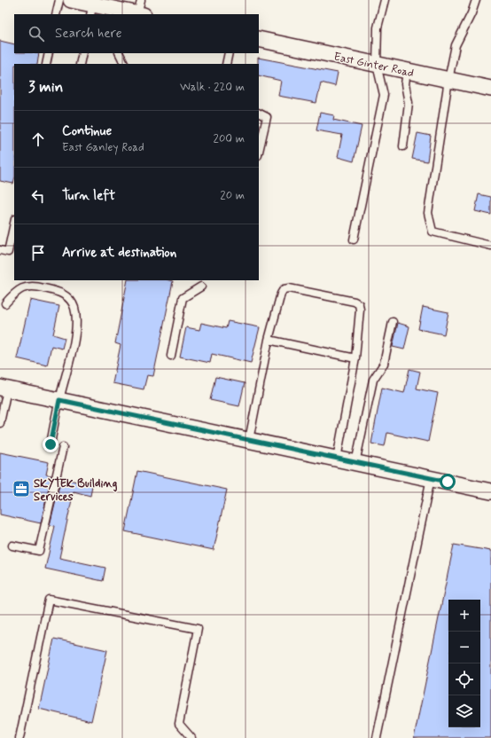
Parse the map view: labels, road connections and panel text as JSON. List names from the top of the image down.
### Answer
{
  "streets": {
    "street": ["East Ginter Road"]
  },
  "places": {
    "office": ["SKYTEK Building Services"]
  },
  "page": {
    "search": "Search here",
    "heading": ["3 min", "Walk · 220 m"],
    "list": [
      ["Continue", "East Ganley Road", "200 m"],
      ["Turn left", "20 m"],
      "Arrive at destination"
    ],
    "map_buttons": ["+", "−"]
  }
}
